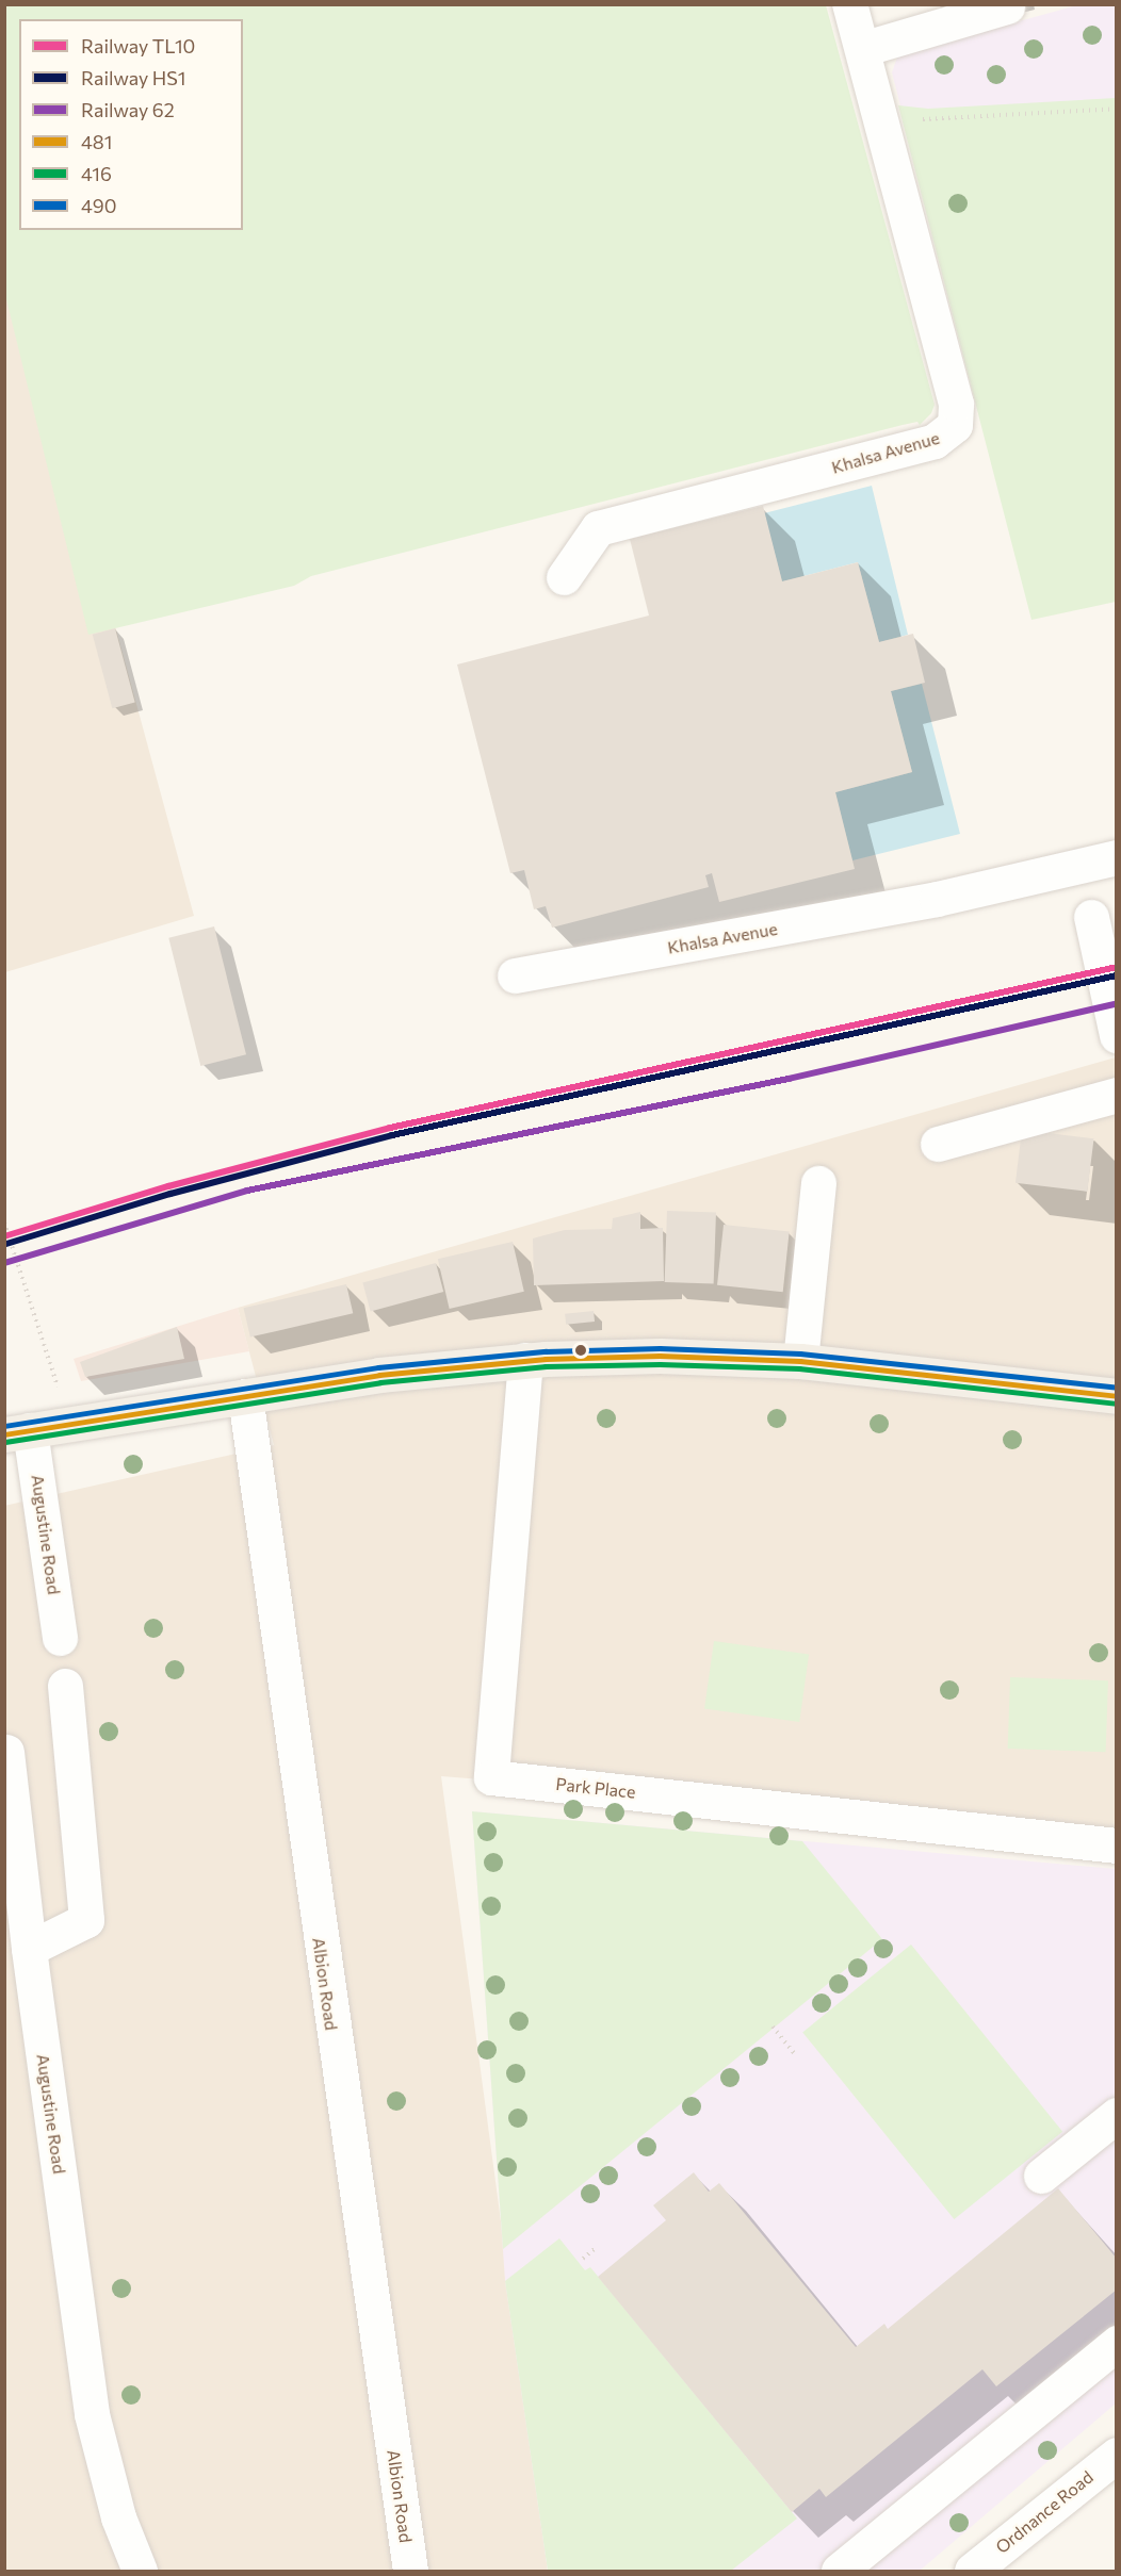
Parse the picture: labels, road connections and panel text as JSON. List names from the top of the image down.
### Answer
{
  "streets": {
    "street": [
      "Khalsa Avenue",
      "Augustine Road",
      "Park Place",
      "Albion Road",
      "Ordnance Road"
    ]
  },
  "lines": [
    "rail line TL10",
    "rail line HS1",
    "rail line 62",
    "transit line 490",
    "transit line 481",
    "transit line 416"
  ],
  "legend": [
    "Railway TL10",
    "Railway HS1",
    "Railway 62",
    "481",
    "416",
    "490"
  ]
}
